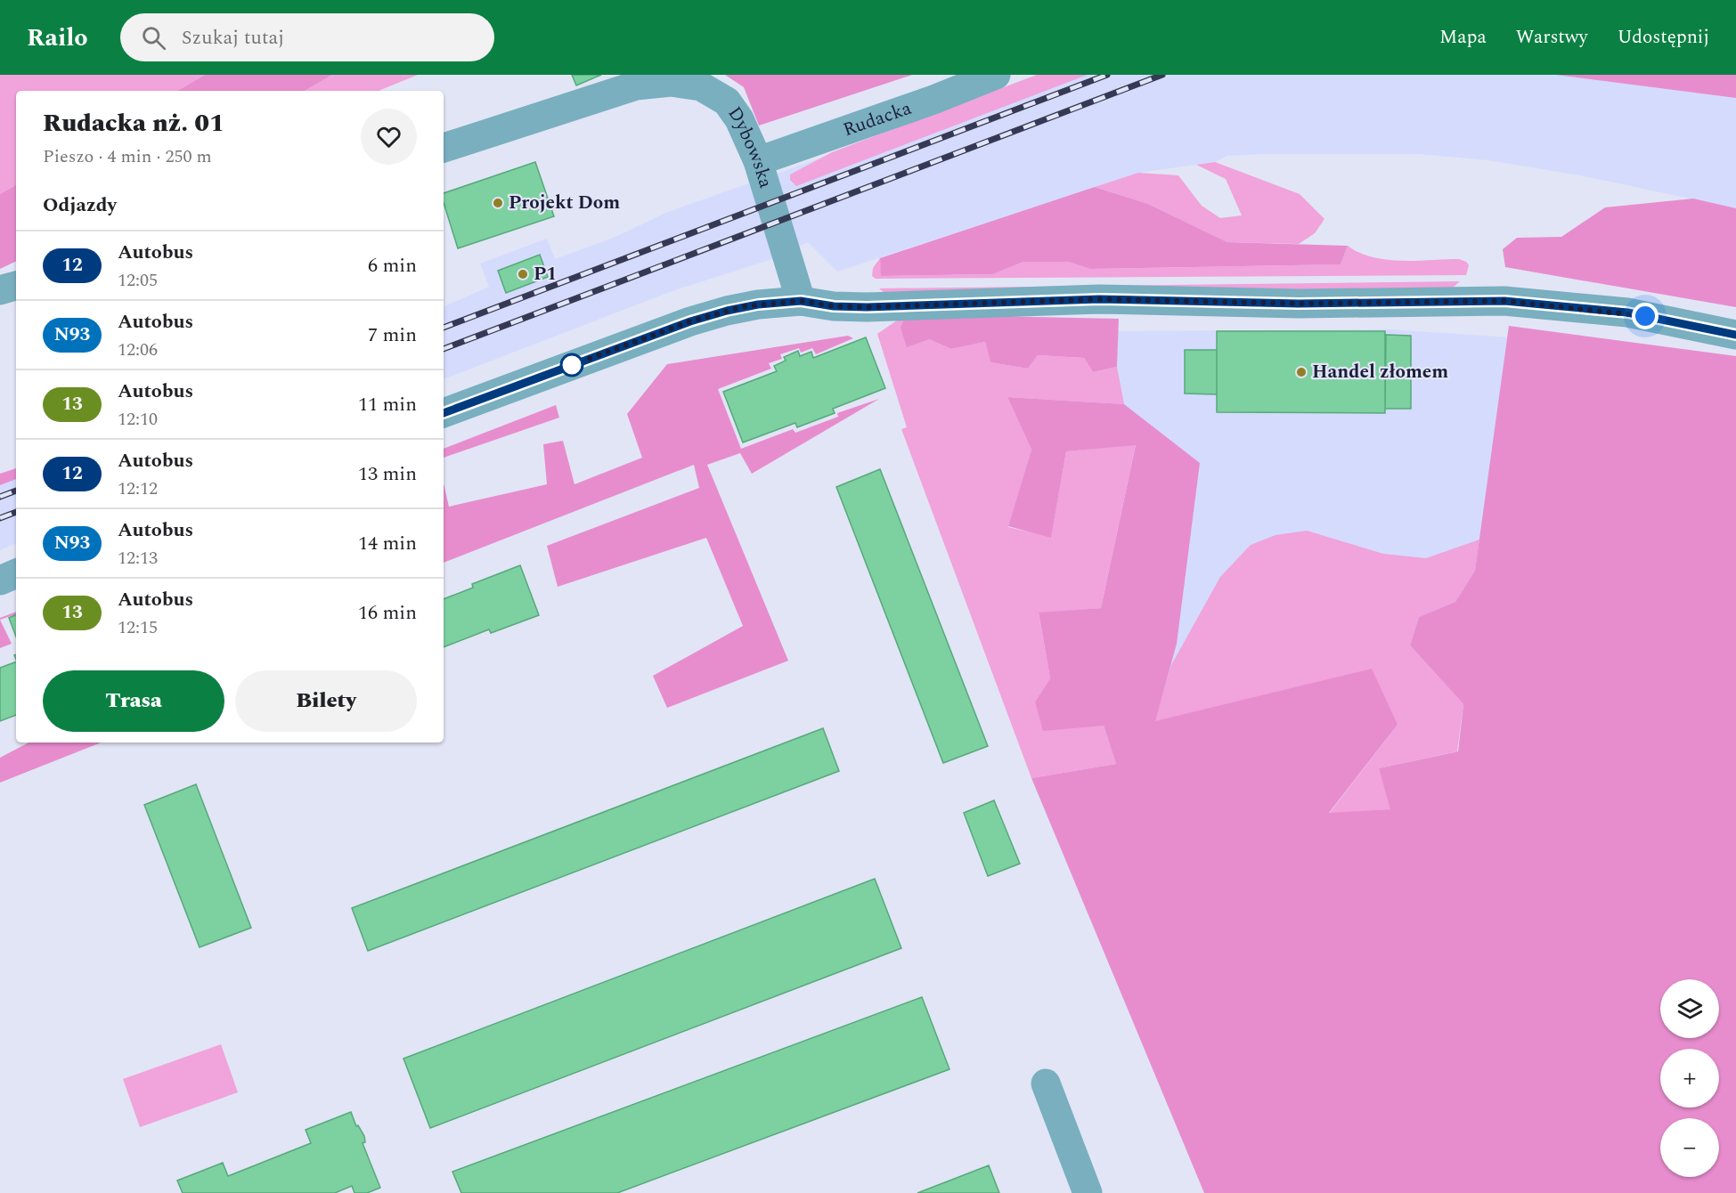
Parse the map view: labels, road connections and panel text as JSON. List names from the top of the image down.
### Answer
{
  "streets": {
    "street": ["Rudacka", "Dybowska"]
  },
  "crossings": [
    ["Rudacka", "Dybowska"]
  ],
  "places": ["Projekt Dom", "P1", "Handel złomem"],
  "lines": ["bus line 12"],
  "page": {
    "header": "Railo",
    "search": "Szukaj tutaj",
    "nav": ["Mapa", "Warstwy", "Udostępnij"],
    "heading": [
      ["Rudacka nż. 01", "Pieszo · 4 min · 250 m"],
      "Odjazdy"
    ],
    "list": [
      {
        "mark": "12",
        "name": "Autobus",
        "note": "12:05",
        "value": "6 min"
      },
      {
        "mark": "N93",
        "name": "Autobus",
        "note": "12:06",
        "value": "7 min"
      },
      {
        "mark": "13",
        "name": "Autobus",
        "note": "12:10",
        "value": "11 min"
      },
      {
        "mark": "12",
        "name": "Autobus",
        "note": "12:12",
        "value": "13 min"
      },
      {
        "mark": "N93",
        "name": "Autobus",
        "note": "12:13",
        "value": "14 min"
      },
      {
        "mark": "13",
        "name": "Autobus",
        "note": "12:15",
        "value": "16 min"
      }
    ],
    "buttons": ["Trasa", "Bilety"],
    "map_buttons": ["+", "−"]
  }
}
